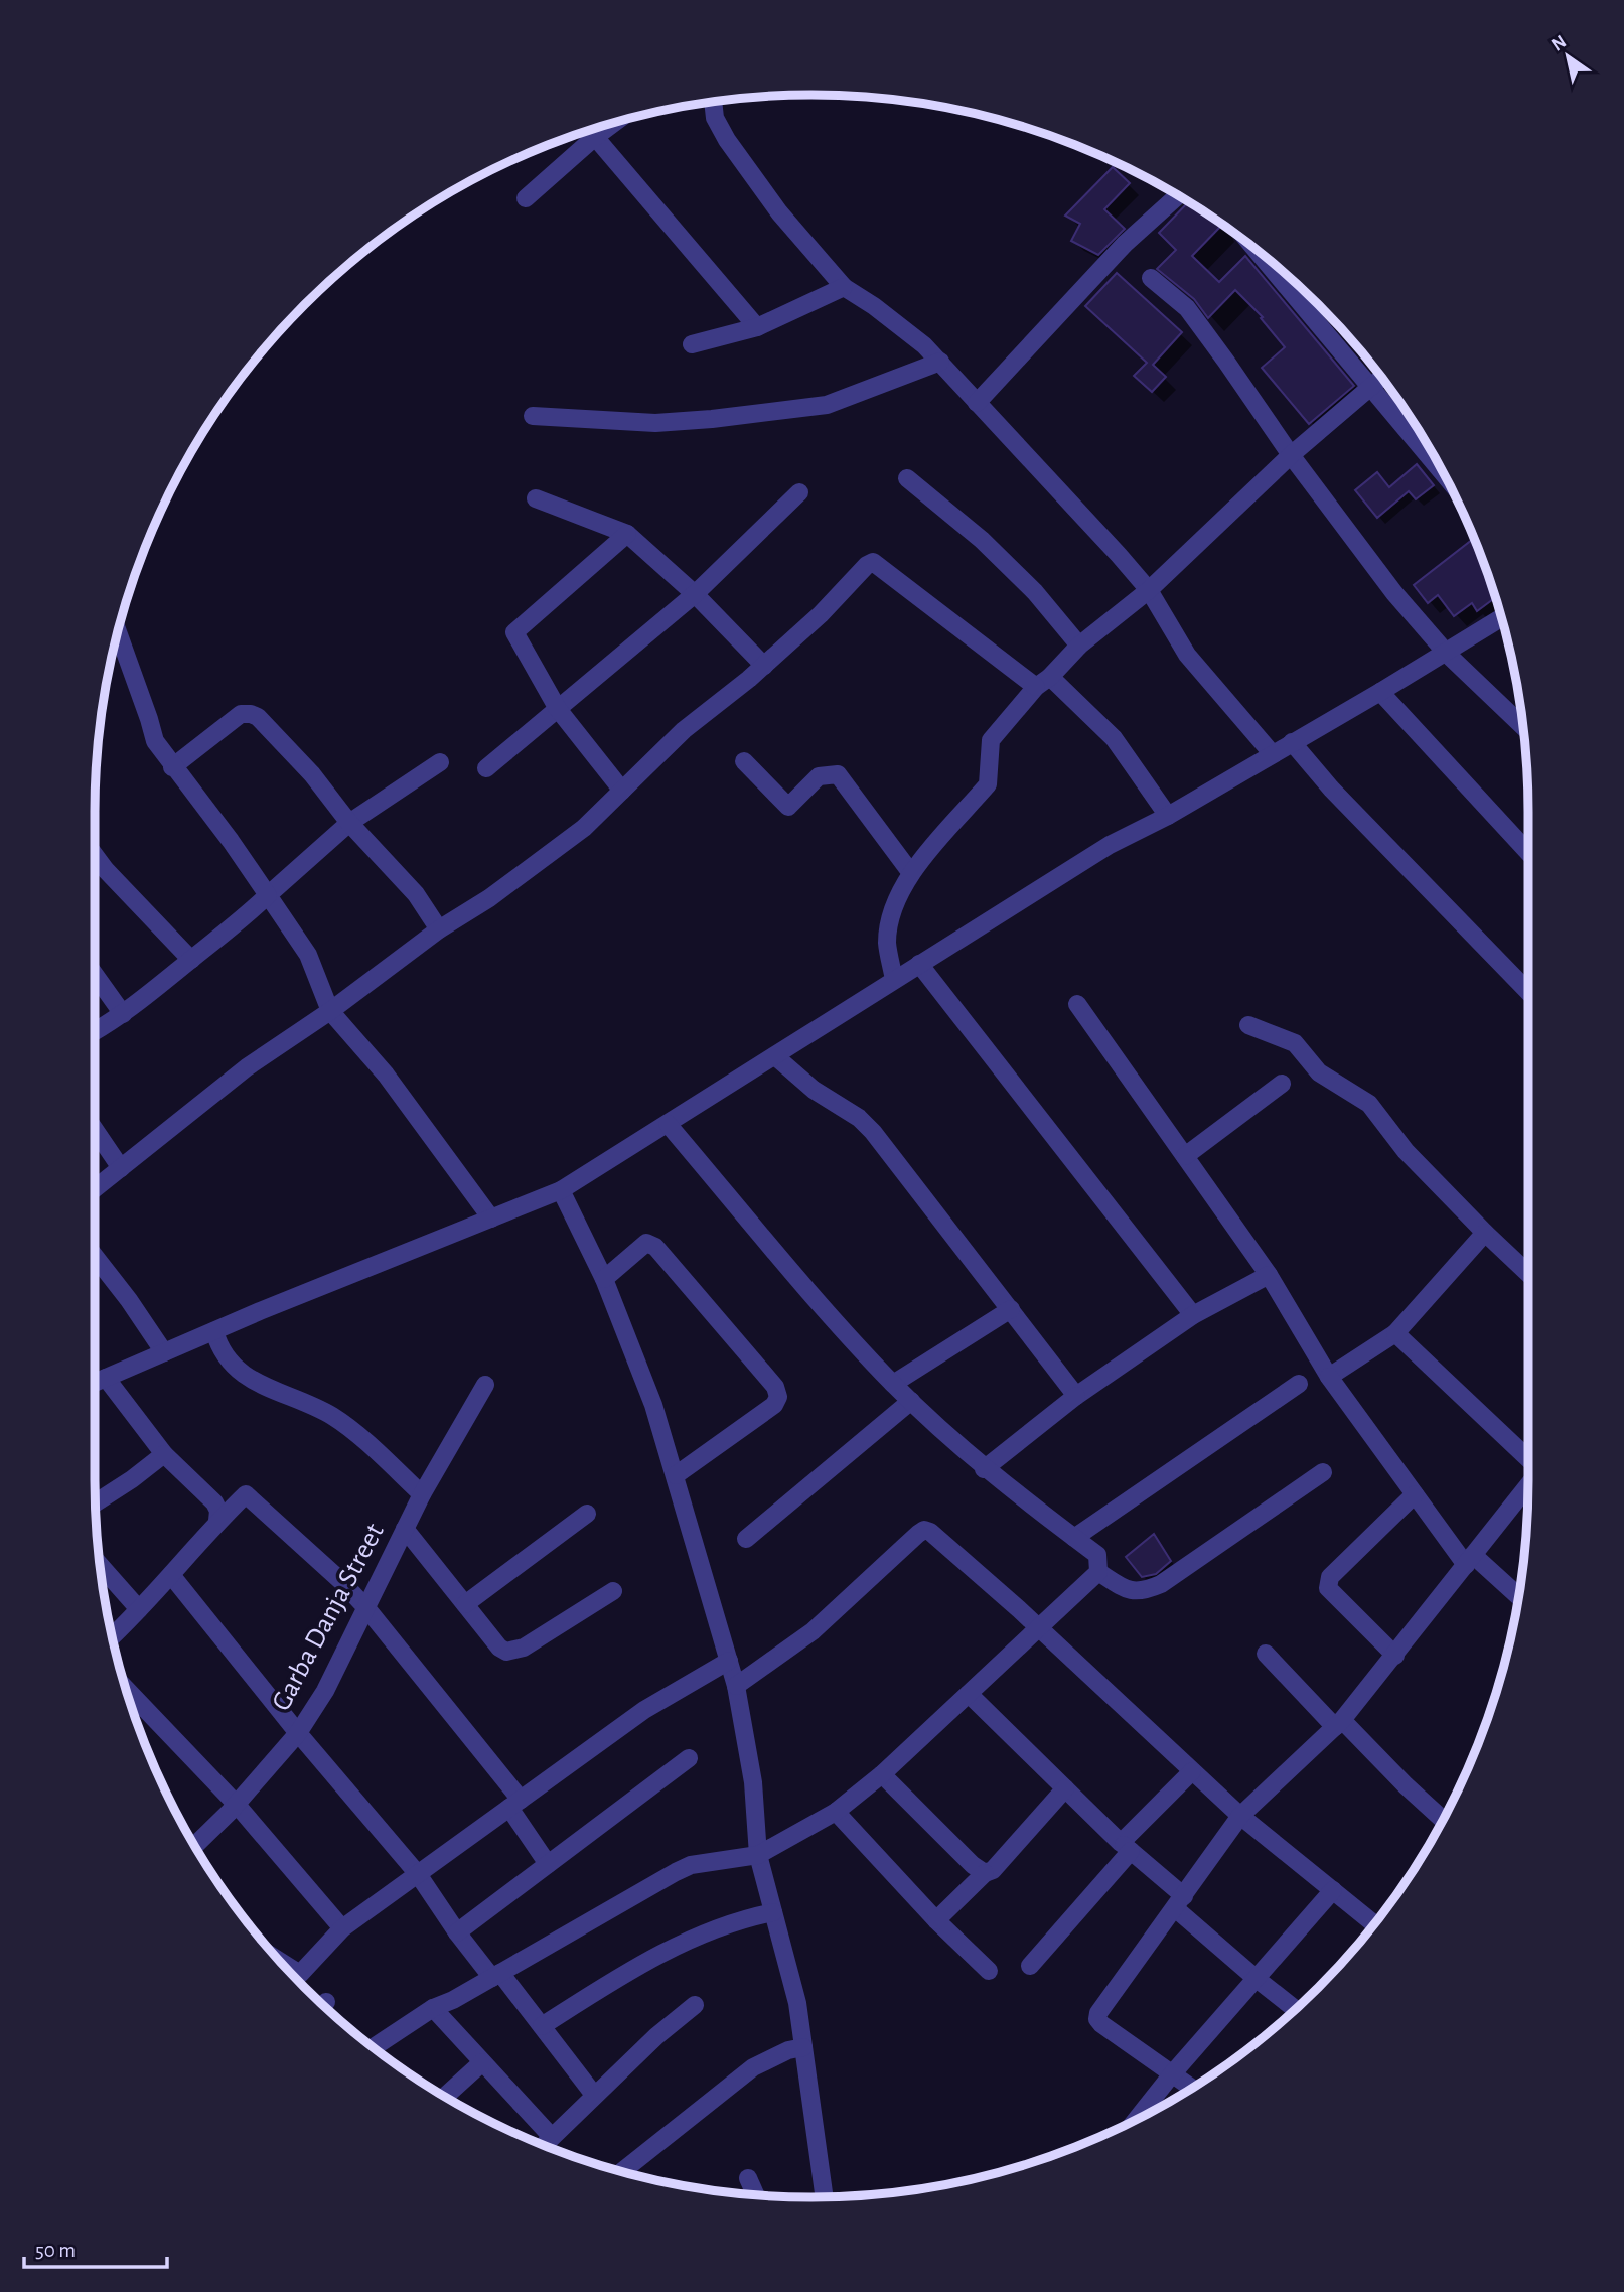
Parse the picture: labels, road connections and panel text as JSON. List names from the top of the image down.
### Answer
{
  "streets": {
    "street": ["Garba Danja Street"]
  },
  "scale_bar": "50 m",
  "north": "top left"
}
